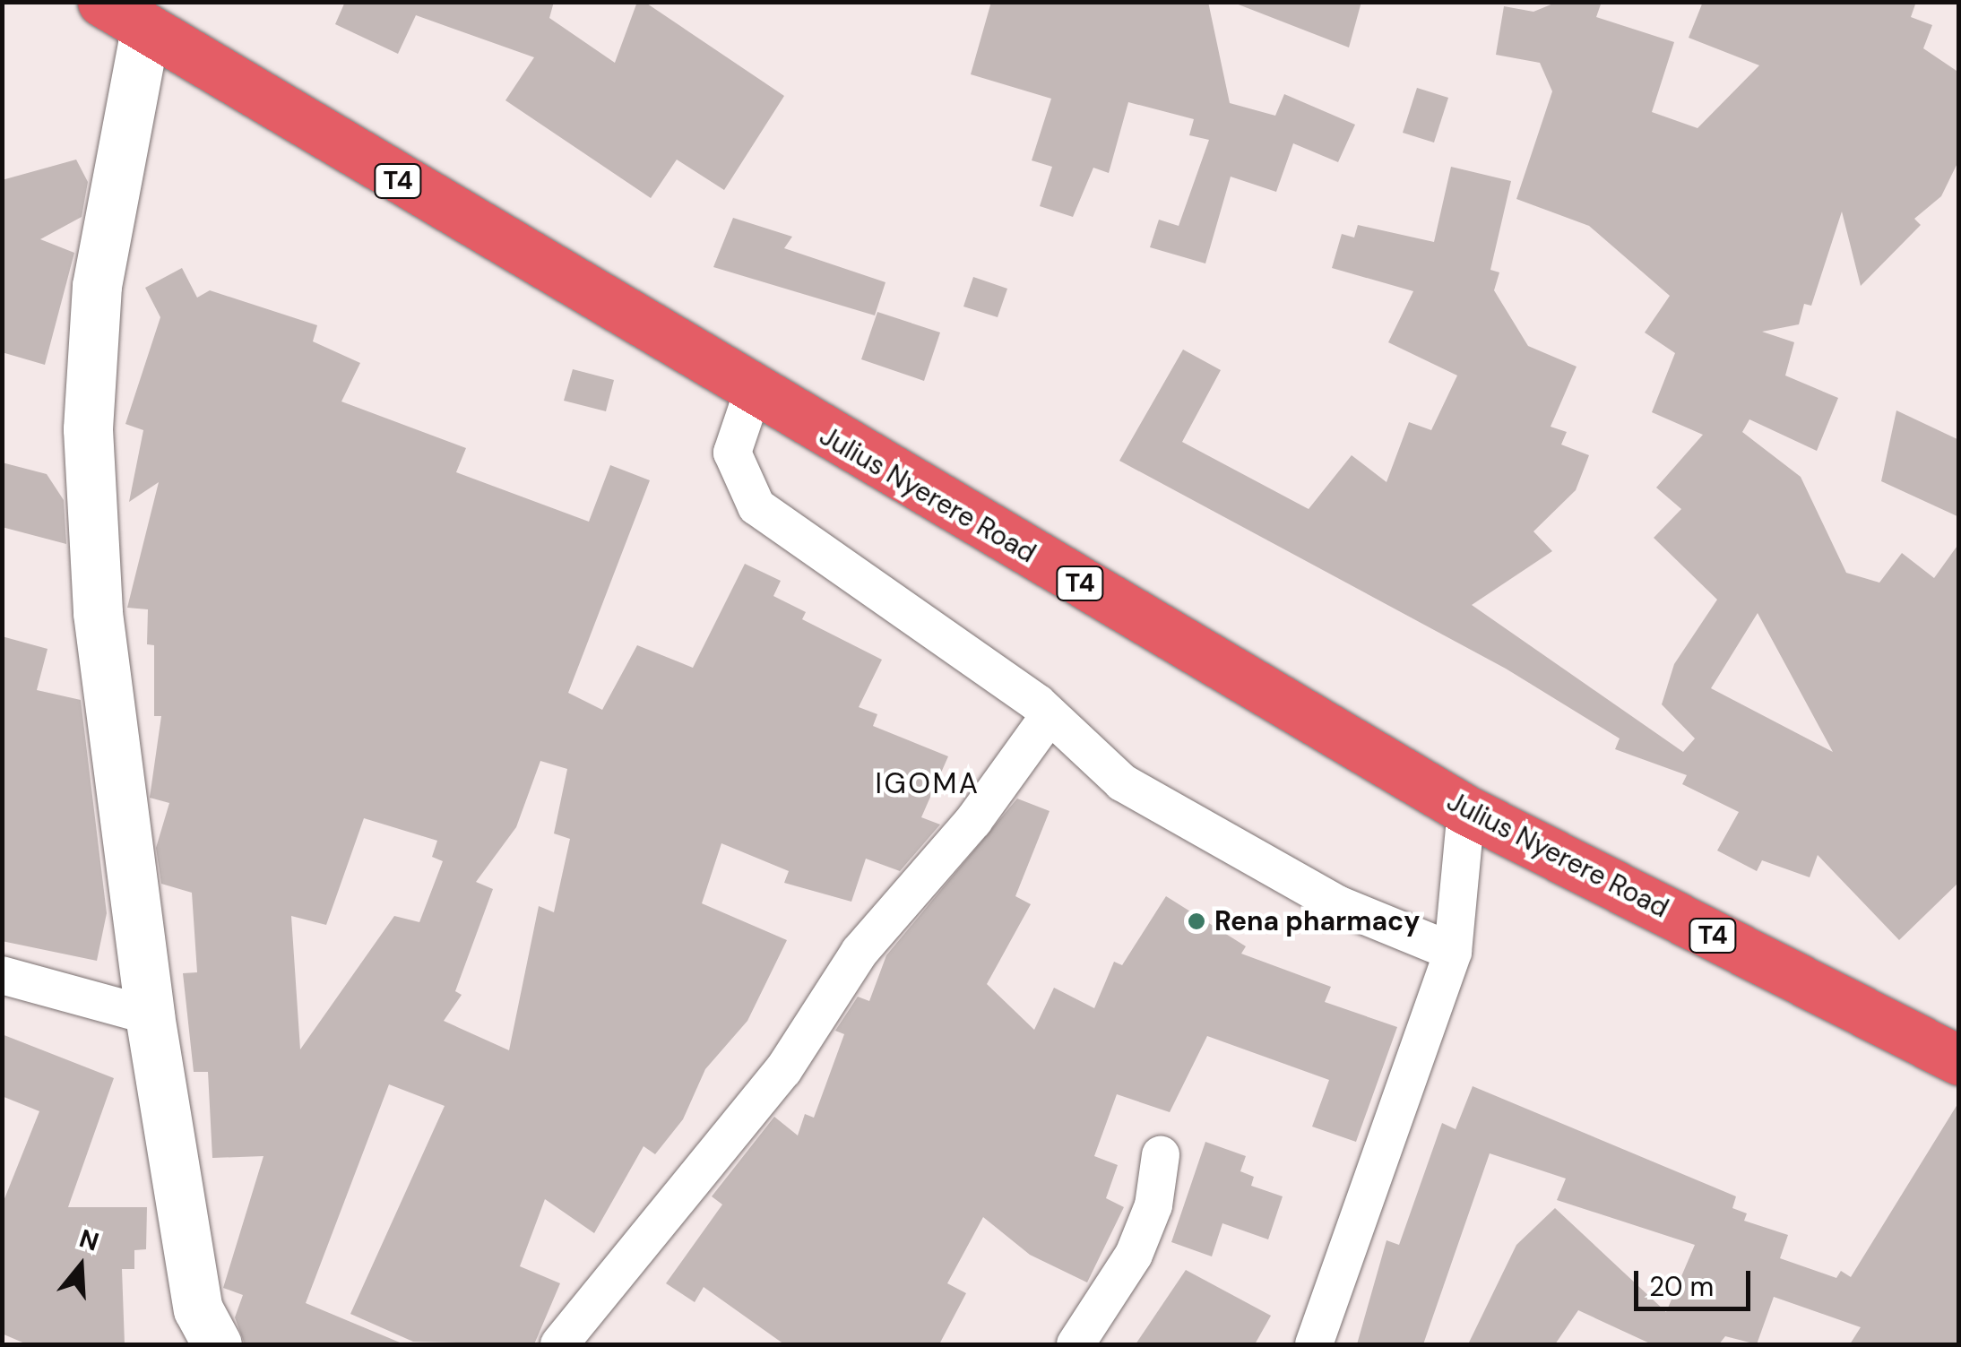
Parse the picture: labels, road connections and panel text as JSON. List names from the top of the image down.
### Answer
{
  "streets": {
    "highway": ["T4", "Julius Nyerere Road"]
  },
  "districts": ["IGOMA"],
  "places": ["Rena pharmacy"],
  "scale_bar": "20 m",
  "north": "top"
}
